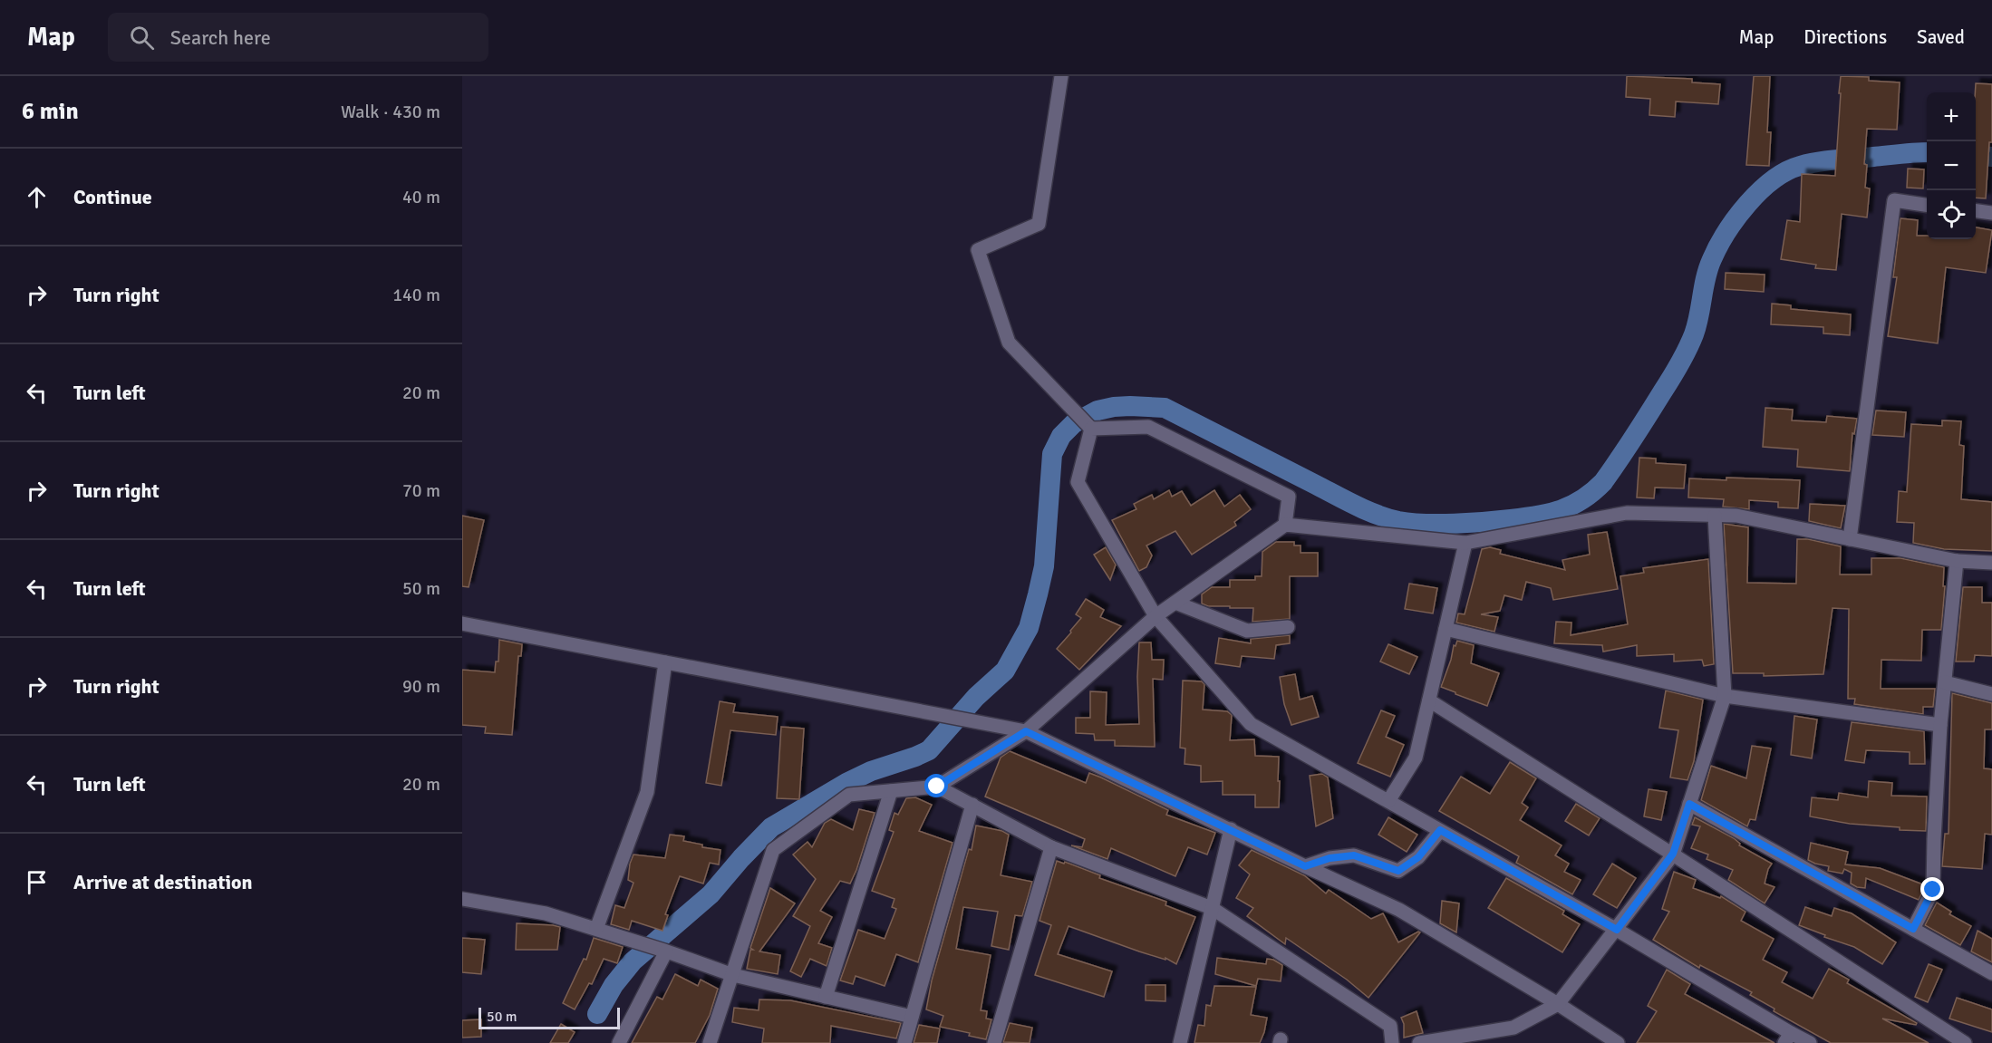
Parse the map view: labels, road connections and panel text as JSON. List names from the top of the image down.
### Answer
{
  "scale_bar": "50 m",
  "page": {
    "header": "Map",
    "search": "Search here",
    "nav": ["Map", "Directions", "Saved"],
    "heading": ["6 min", "Walk · 430 m"],
    "map_buttons": ["+", "−"],
    "list": [
      ["Continue", "40 m"],
      ["Turn right", "140 m"],
      ["Turn left", "20 m"],
      ["Turn right", "70 m"],
      ["Turn left", "50 m"],
      ["Turn right", "90 m"],
      ["Turn left", "20 m"],
      "Arrive at destination"
    ],
    "scale": "50 m"
  }
}
